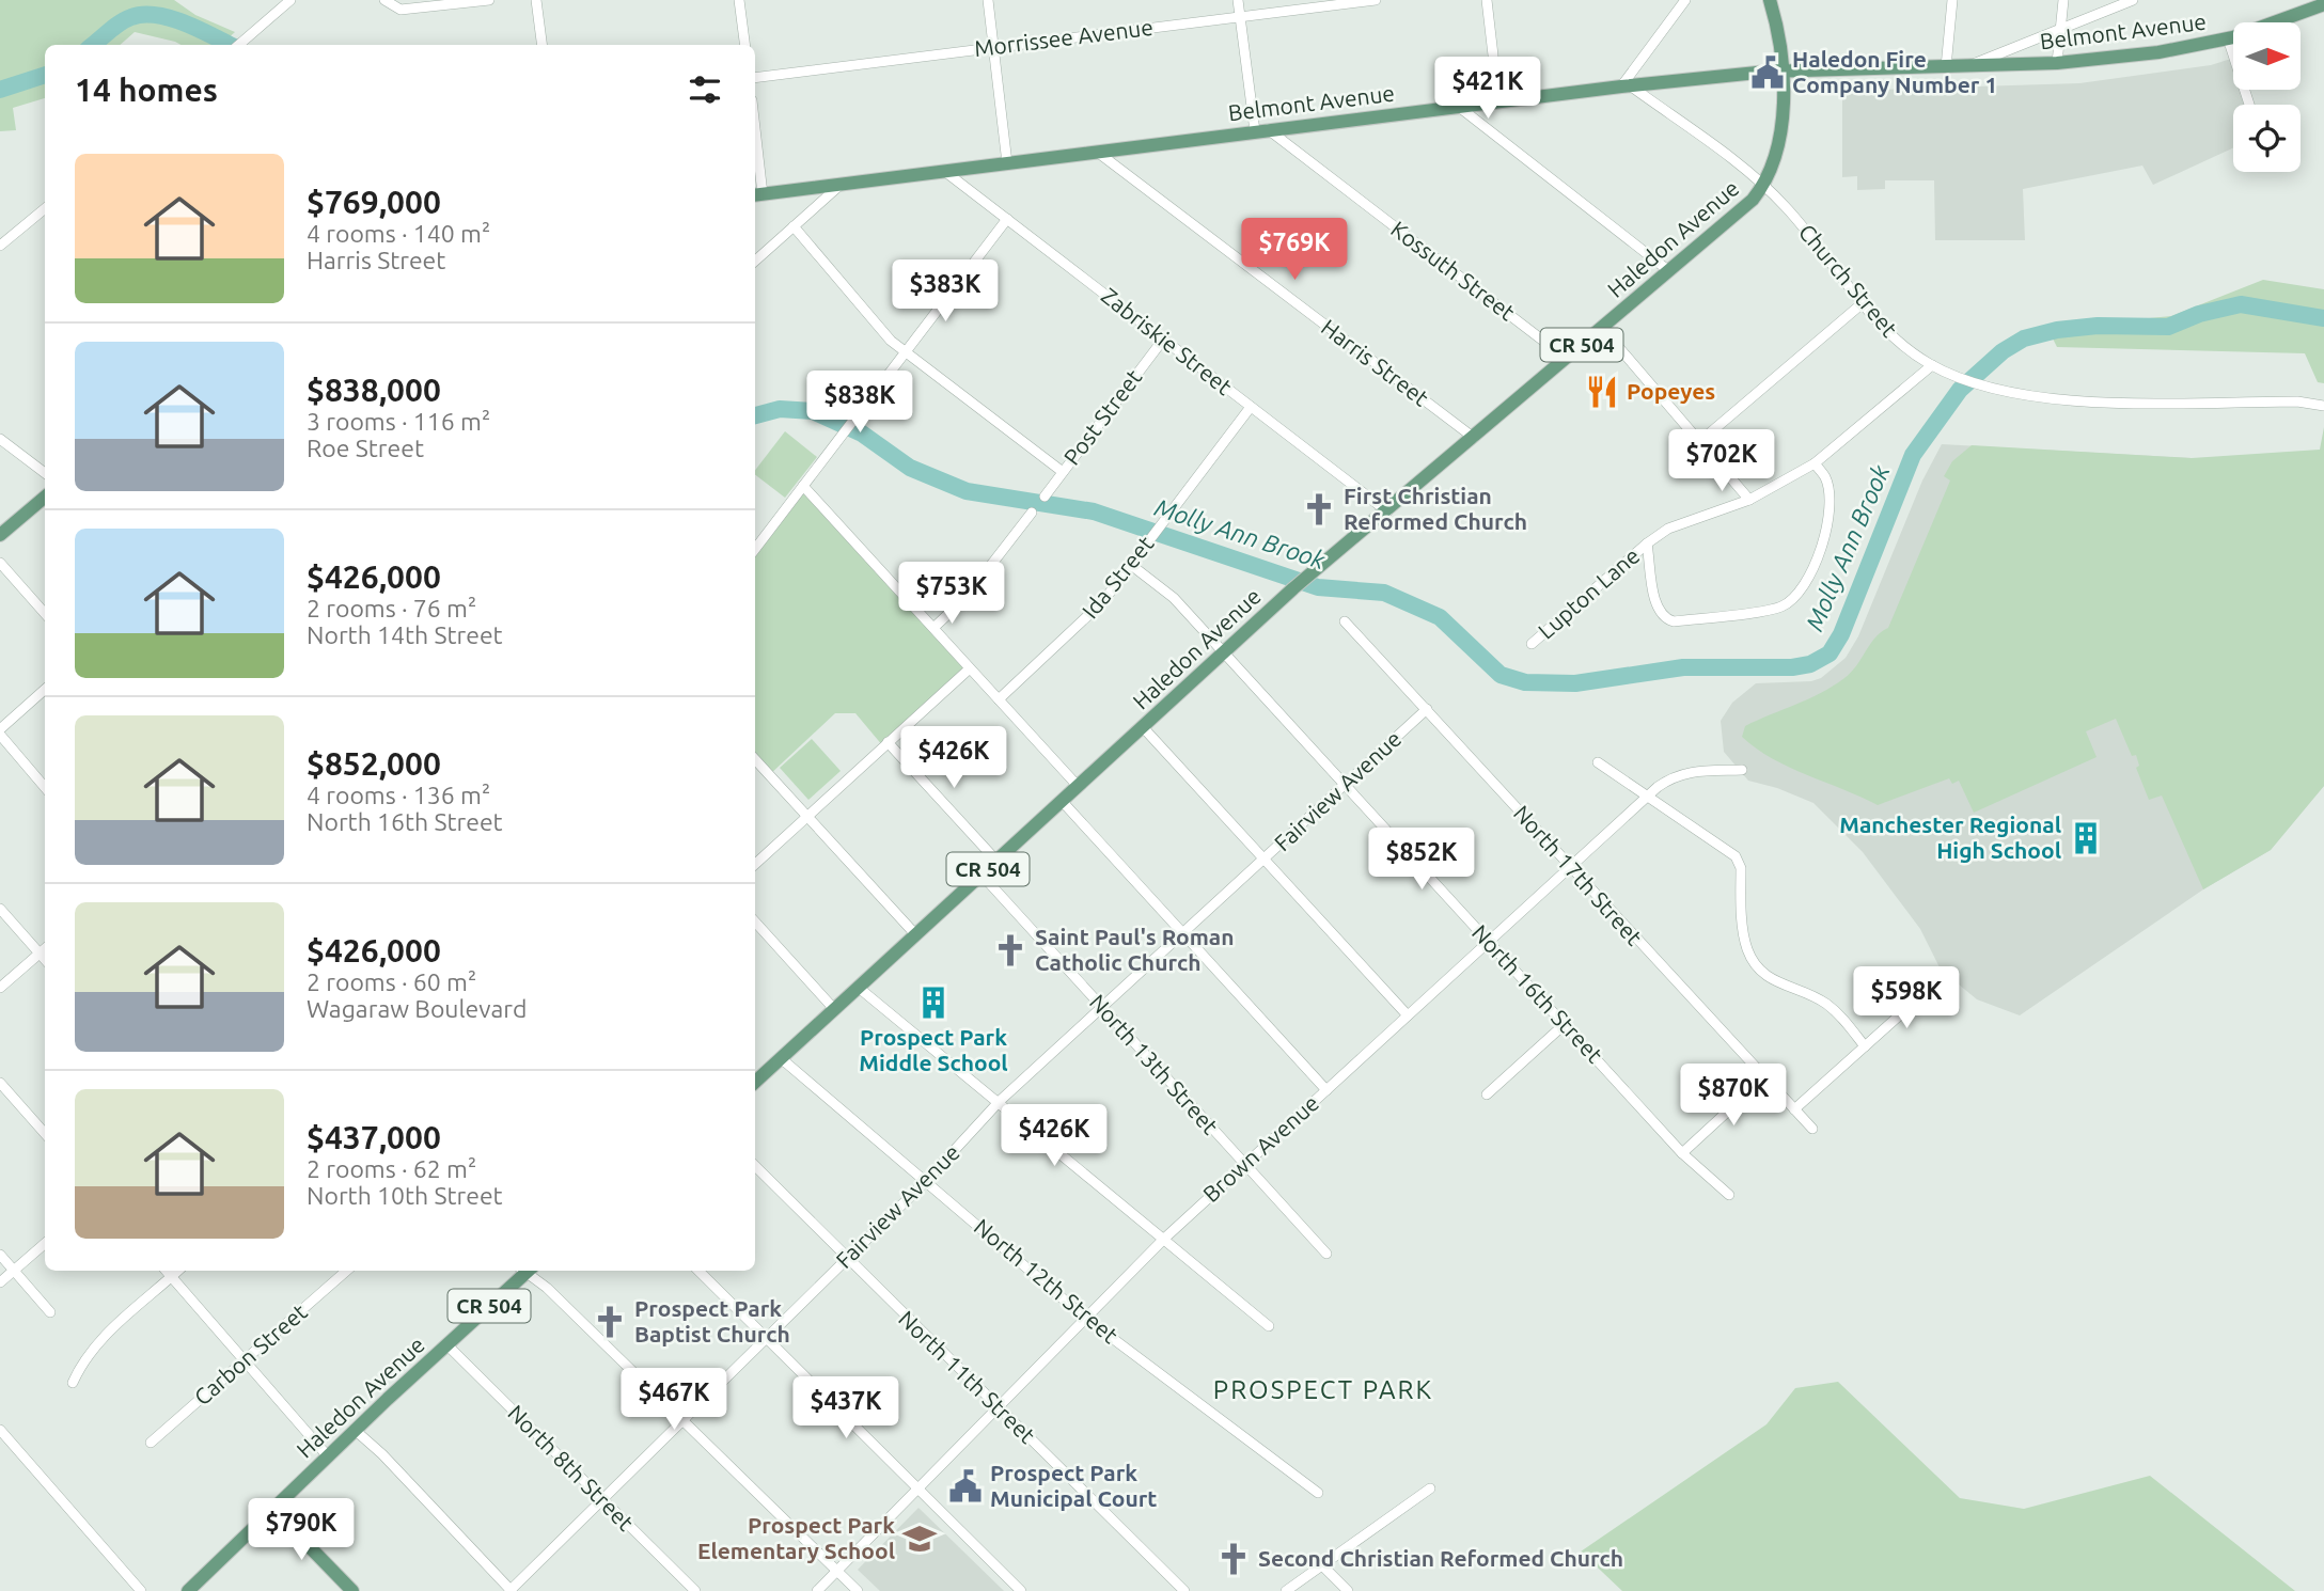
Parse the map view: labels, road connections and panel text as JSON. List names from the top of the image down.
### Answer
{
  "streets": {
    "main road": ["Belmont Avenue", "Haledon Avenue", "CR 504"],
    "street": [
      "Morrissee Avenue",
      "Kossuth Street",
      "Church Street",
      "Zabriskie Street",
      "Harris Street",
      "Post Street",
      "Ida Street",
      "Lupton Lane",
      "Fairview Avenue",
      "North 17th Street",
      "North 16th Street",
      "North 13th Street",
      "Brown Avenue",
      "North 12th Street",
      "Carbon Street",
      "North 11th Street",
      "North 8th Street"
    ]
  },
  "crossings": [
    ["Belmont Avenue", "Haledon Avenue"],
    ["Belmont Avenue", "Kossuth Street"],
    ["Belmont Avenue", "Church Street"],
    ["Belmont Avenue", "Zabriskie Street"],
    ["Belmont Avenue", "CR 504"],
    ["Belmont Avenue", "Harris Street"],
    ["Haledon Avenue", "Kossuth Street"],
    ["Haledon Avenue", "Church Street"],
    ["Haledon Avenue", "Zabriskie Street"],
    ["Haledon Avenue", "CR 504"],
    ["Haledon Avenue", "Harris Street"],
    ["Haledon Avenue", "North 16th Street"],
    ["Haledon Avenue", "North 13th Street"],
    ["Haledon Avenue", "North 12th Street"],
    ["Haledon Avenue", "North 8th Street"],
    ["Church Street", "Lupton Lane"],
    ["Zabriskie Street", "Post Street"],
    ["Zabriskie Street", "Ida Street"],
    ["Ida Street", "North 16th Street"],
    ["Fairview Avenue", "North 17th Street"],
    ["Fairview Avenue", "North 16th Street"],
    ["Fairview Avenue", "North 13th Street"],
    ["Fairview Avenue", "North 12th Street"],
    ["Fairview Avenue", "North 11th Street"],
    ["Fairview Avenue", "North 8th Street"],
    ["North 17th Street", "Brown Avenue"],
    ["North 16th Street", "Brown Avenue"],
    ["North 13th Street", "Brown Avenue"],
    ["Brown Avenue", "North 12th Street"],
    ["Brown Avenue", "North 11th Street"]
  ],
  "districts": ["PROSPECT PARK"],
  "water": ["Molly Ann Brook"],
  "places": {
    "public building": ["Haledon Fire Company Number 1", "Prospect Park Municipal Court"],
    "restaurant": ["Popeyes"],
    "church": [
      "First Christian Reformed Church",
      "Saint Paul's Roman Catholic Church",
      "Prospect Park Baptist Church",
      "Second Christian Reformed Church"
    ],
    "building": ["Manchester Regional High School", "Prospect Park Middle School"],
    "school or university": ["Prospect Park Elementary School"]
  },
  "north": "right",
  "page": {
    "heading": "14 homes",
    "price": [
      "$421K",
      "$769K",
      "$383K",
      "$838K",
      "$702K",
      "$753K",
      "$426K",
      "$852K",
      "$598K",
      "$870K",
      "$426K",
      "$467K",
      "$437K",
      "$790K"
    ],
    "list": [
      {
        "name": "$769,000",
        "note": "4 rooms · 140 m² · Harris Street"
      },
      {
        "name": "$838,000",
        "note": "3 rooms · 116 m² · Roe Street"
      },
      {
        "name": "$426,000",
        "note": "2 rooms · 76 m² · North 14th Street"
      },
      {
        "name": "$852,000",
        "note": "4 rooms · 136 m² · North 16th Street"
      },
      {
        "name": "$426,000",
        "note": "2 rooms · 60 m² · Wagaraw Boulevard"
      },
      {
        "name": "$437,000",
        "note": "2 rooms · 62 m² · North 10th Street"
      }
    ]
  }
}
